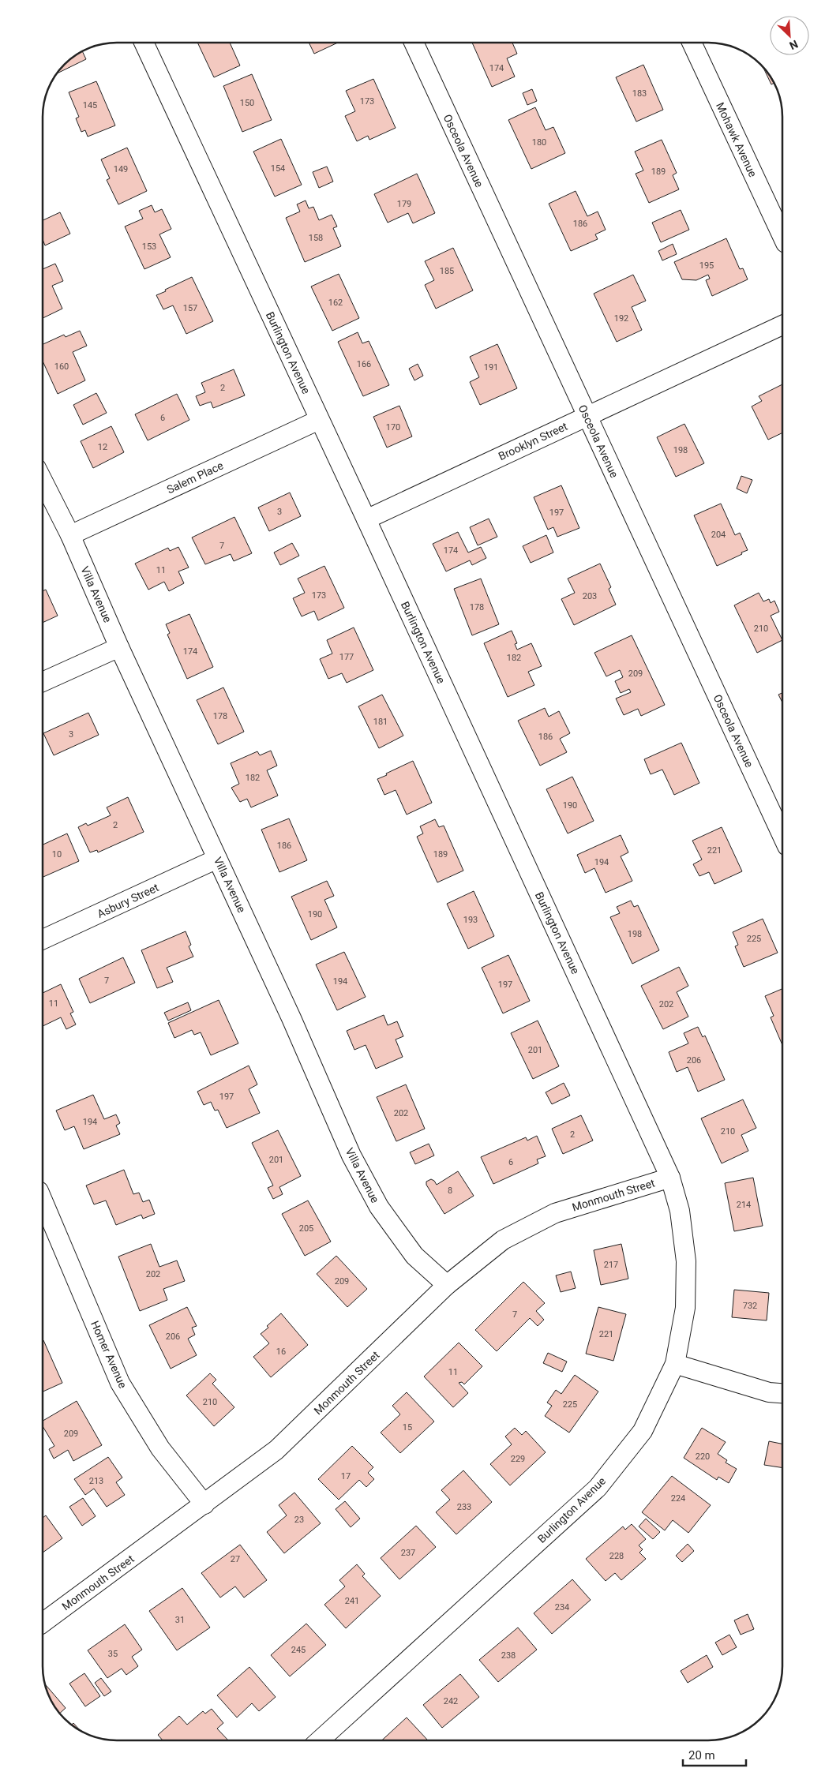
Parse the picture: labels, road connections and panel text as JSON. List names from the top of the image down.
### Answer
{
  "streets": {
    "street": [
      "Mohawk Avenue",
      "Osceola Avenue",
      "Burlington Avenue",
      "Brooklyn Street",
      "Salem Place",
      "Villa Avenue",
      "Asbury Street",
      "Monmouth Street",
      "Homer Avenue"
    ]
  },
  "crossings": [
    ["Osceola Avenue", "Brooklyn Street"],
    ["Burlington Avenue", "Brooklyn Street"],
    ["Burlington Avenue", "Salem Place"],
    ["Burlington Avenue", "Monmouth Street"],
    ["Salem Place", "Villa Avenue"],
    ["Villa Avenue", "Asbury Street"],
    ["Villa Avenue", "Monmouth Street"],
    ["Monmouth Street", "Homer Avenue"]
  ],
  "house_numbers": [
    "174",
    "183",
    "173",
    "150",
    "145",
    "180",
    "154",
    "149",
    "189",
    "179",
    "186",
    "158",
    "153",
    "195",
    "185",
    "162",
    "157",
    "192",
    "166",
    "160",
    "191",
    "2",
    "6",
    "170",
    "12",
    "198",
    "3",
    "197",
    "204",
    "7",
    "174",
    "11",
    "173",
    "203",
    "178",
    "210",
    "174",
    "177",
    "182",
    "209",
    "178",
    "181",
    "3",
    "186",
    "182",
    "190",
    "2",
    "186",
    "221",
    "10",
    "189",
    "194",
    "190",
    "193",
    "198",
    "225",
    "7",
    "194",
    "197",
    "11",
    "202",
    "201",
    "206",
    "197",
    "202",
    "194",
    "210",
    "2",
    "201",
    "6",
    "8",
    "214",
    "205",
    "217",
    "202",
    "209",
    "732",
    "7",
    "221",
    "206",
    "16",
    "11",
    "210",
    "225",
    "15",
    "209",
    "220",
    "229",
    "17",
    "213",
    "224",
    "233",
    "23",
    "237",
    "228",
    "27",
    "241",
    "234",
    "31",
    "245",
    "35",
    "238",
    "242"
  ],
  "scale_bar": "20 m",
  "north": "bottom right"
}
